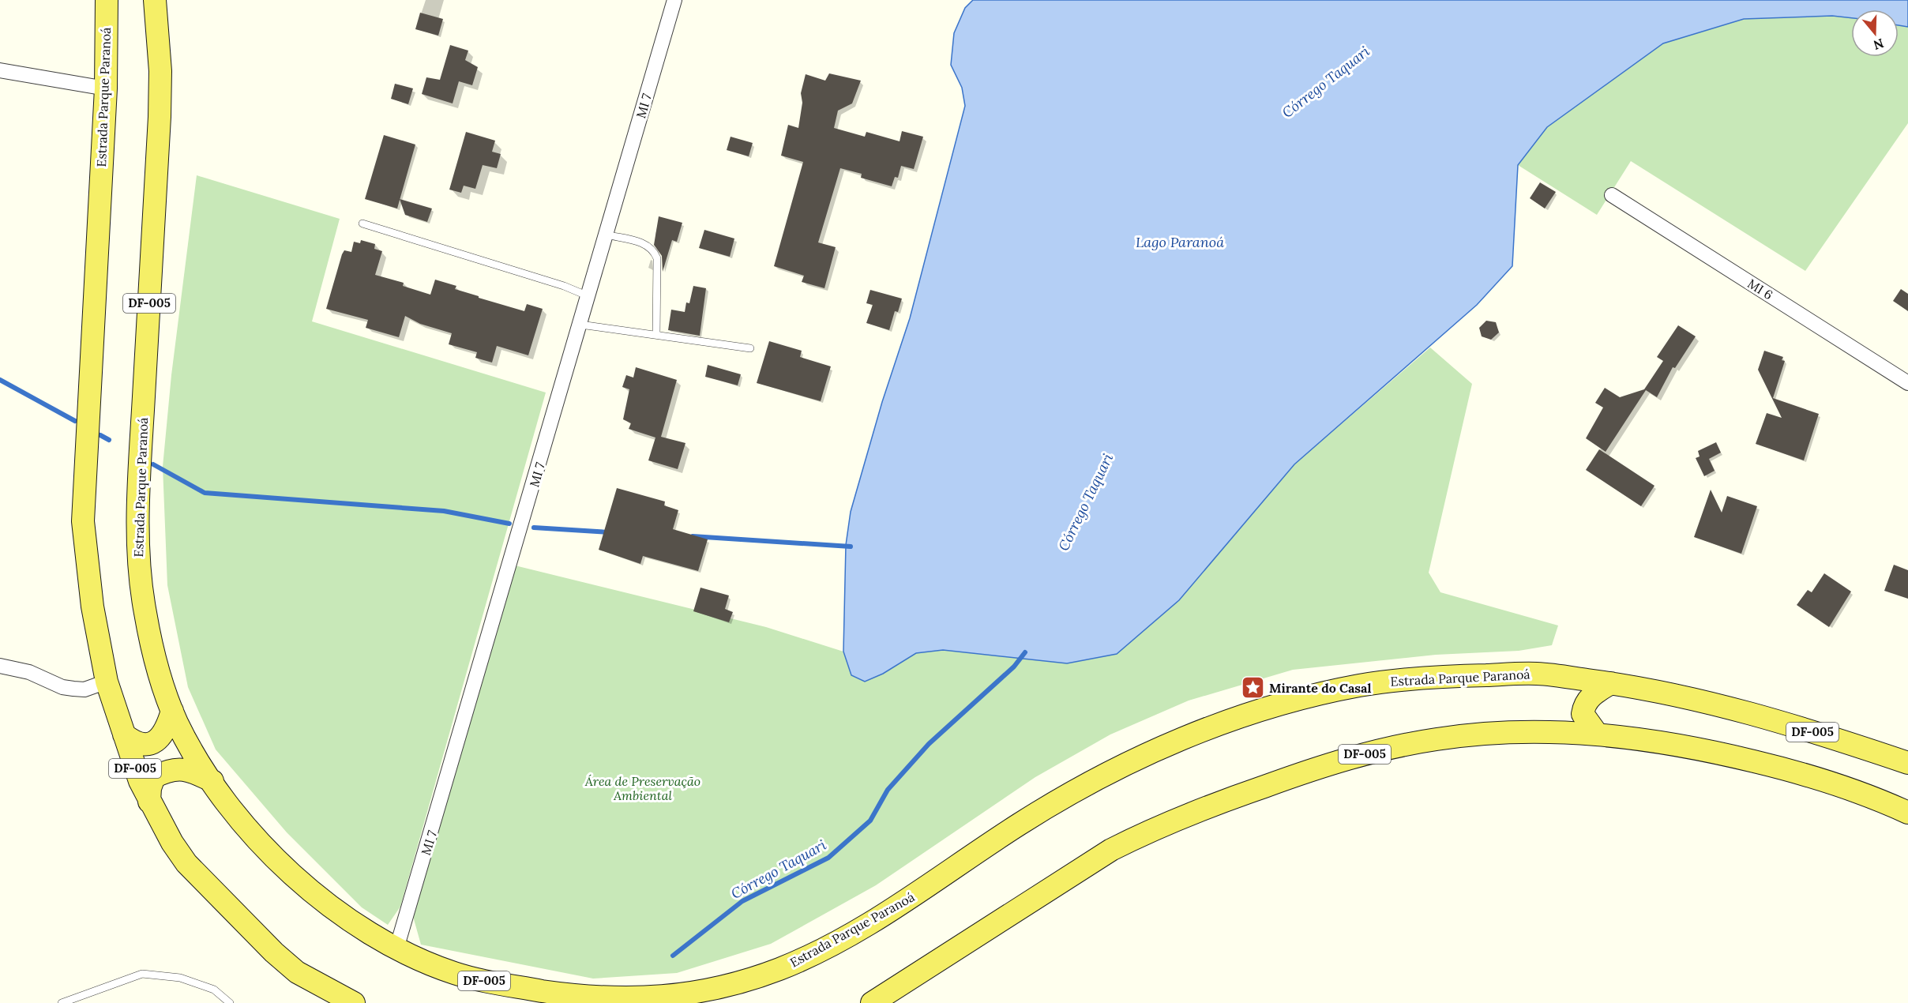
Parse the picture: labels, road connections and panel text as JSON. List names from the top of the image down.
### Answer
{
  "streets": {
    "main road": ["Estrada Parque Paranoá", "DF-005"],
    "street": ["MI 7", "MI 6"]
  },
  "crossings": [
    ["Estrada Parque Paranoá", "MI 7"]
  ],
  "water": ["Córrego Taquari", "Lago Paranoá"],
  "parks": ["Área de Preservação Ambiental"],
  "places": {
    "place": ["Mirante do Casal"]
  },
  "north": "bottom"
}
